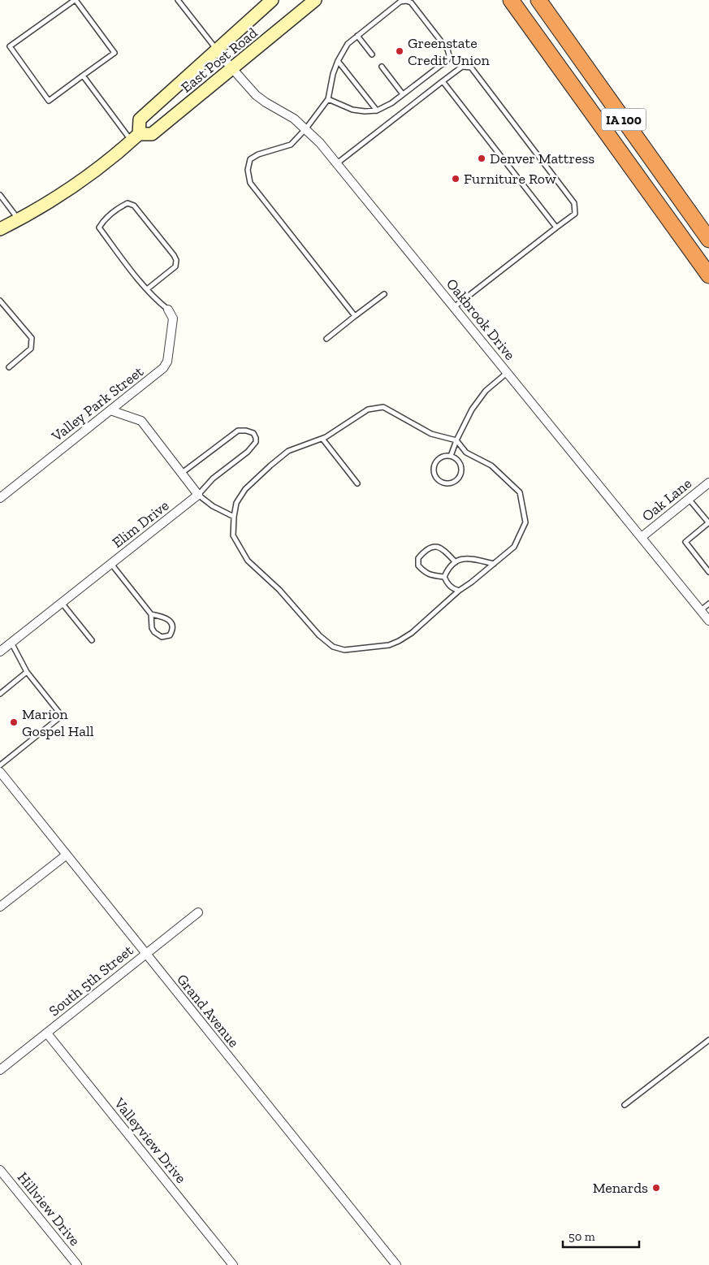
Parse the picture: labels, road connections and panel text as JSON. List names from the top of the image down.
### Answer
{
  "streets": {
    "highway": ["IA 100"],
    "main road": ["East Post Road"],
    "street": [
      "Oakbrook Drive",
      "Valley Park Street",
      "Oak Lane",
      "Elim Drive",
      "South 5th Street",
      "Grand Avenue",
      "Valleyview Drive",
      "Hillview Drive"
    ]
  },
  "crossings": [
    ["East Post Road", "Oakbrook Drive"],
    ["Oakbrook Drive", "Oak Lane"],
    ["South 5th Street", "Grand Avenue"],
    ["South 5th Street", "Valleyview Drive"]
  ],
  "places": [
    "Greenstate Credit Union",
    "Denver Mattress",
    "Furniture Row",
    "Marion Gospel Hall",
    "Menards"
  ],
  "scale_bar": "50 m"
}
